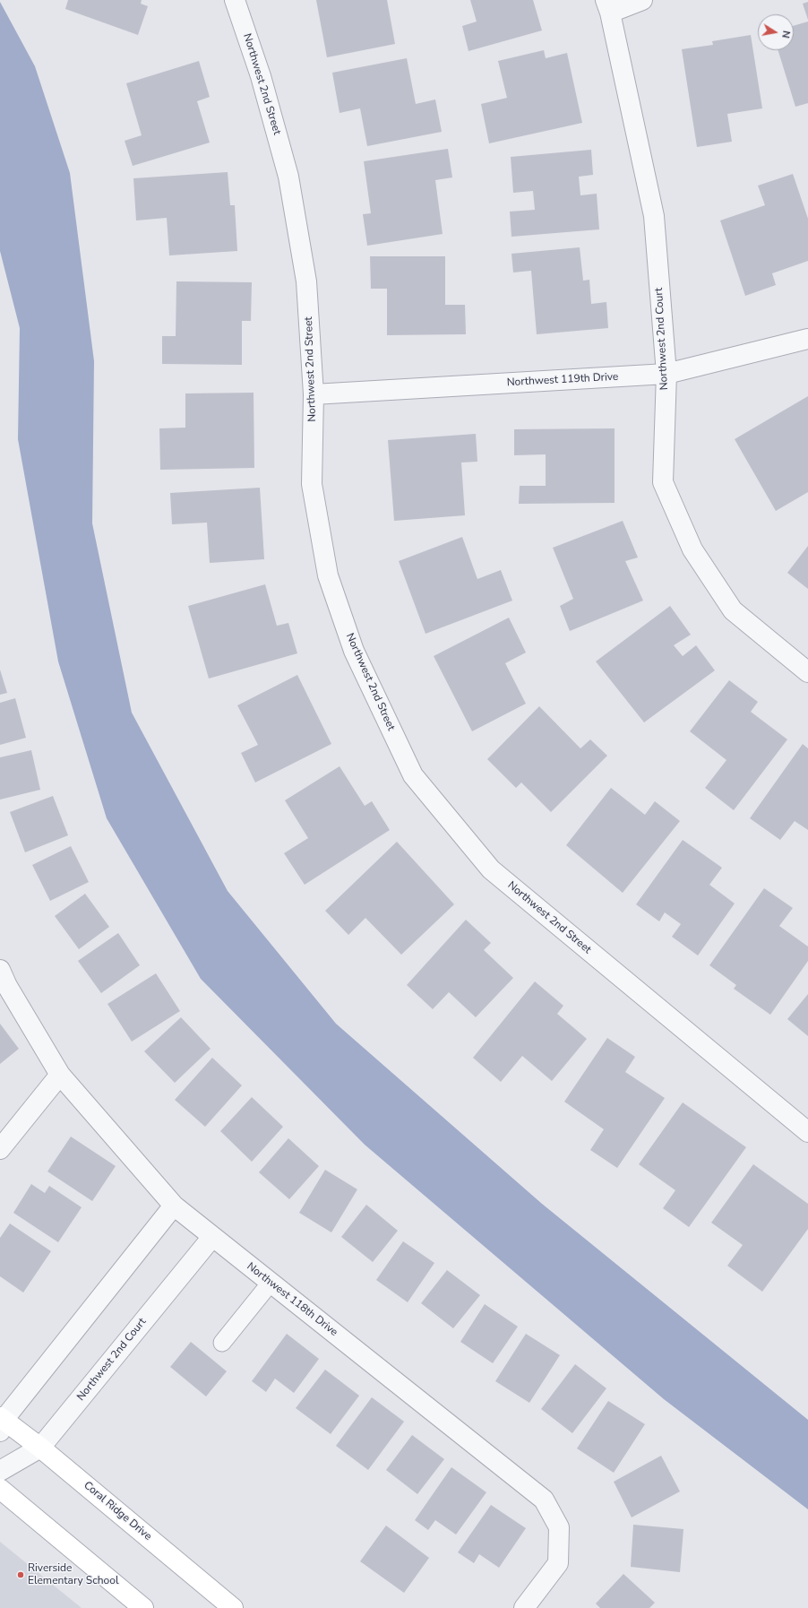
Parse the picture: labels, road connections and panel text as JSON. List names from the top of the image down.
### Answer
{
  "streets": {
    "main road": ["Coral Ridge Drive"],
    "street": [
      "Northwest 2nd Street",
      "Northwest 2nd Court",
      "Northwest 119th Drive",
      "Northwest 118th Drive"
    ]
  },
  "crossings": [
    ["Northwest 2nd Street", "Northwest 119th Drive"],
    ["Northwest 2nd Court", "Northwest 119th Drive"],
    ["Northwest 2nd Court", "Northwest 118th Drive"],
    ["Northwest 2nd Court", "Coral Ridge Drive"]
  ],
  "places": ["Riverside Elementary School"],
  "north": "right"
}
